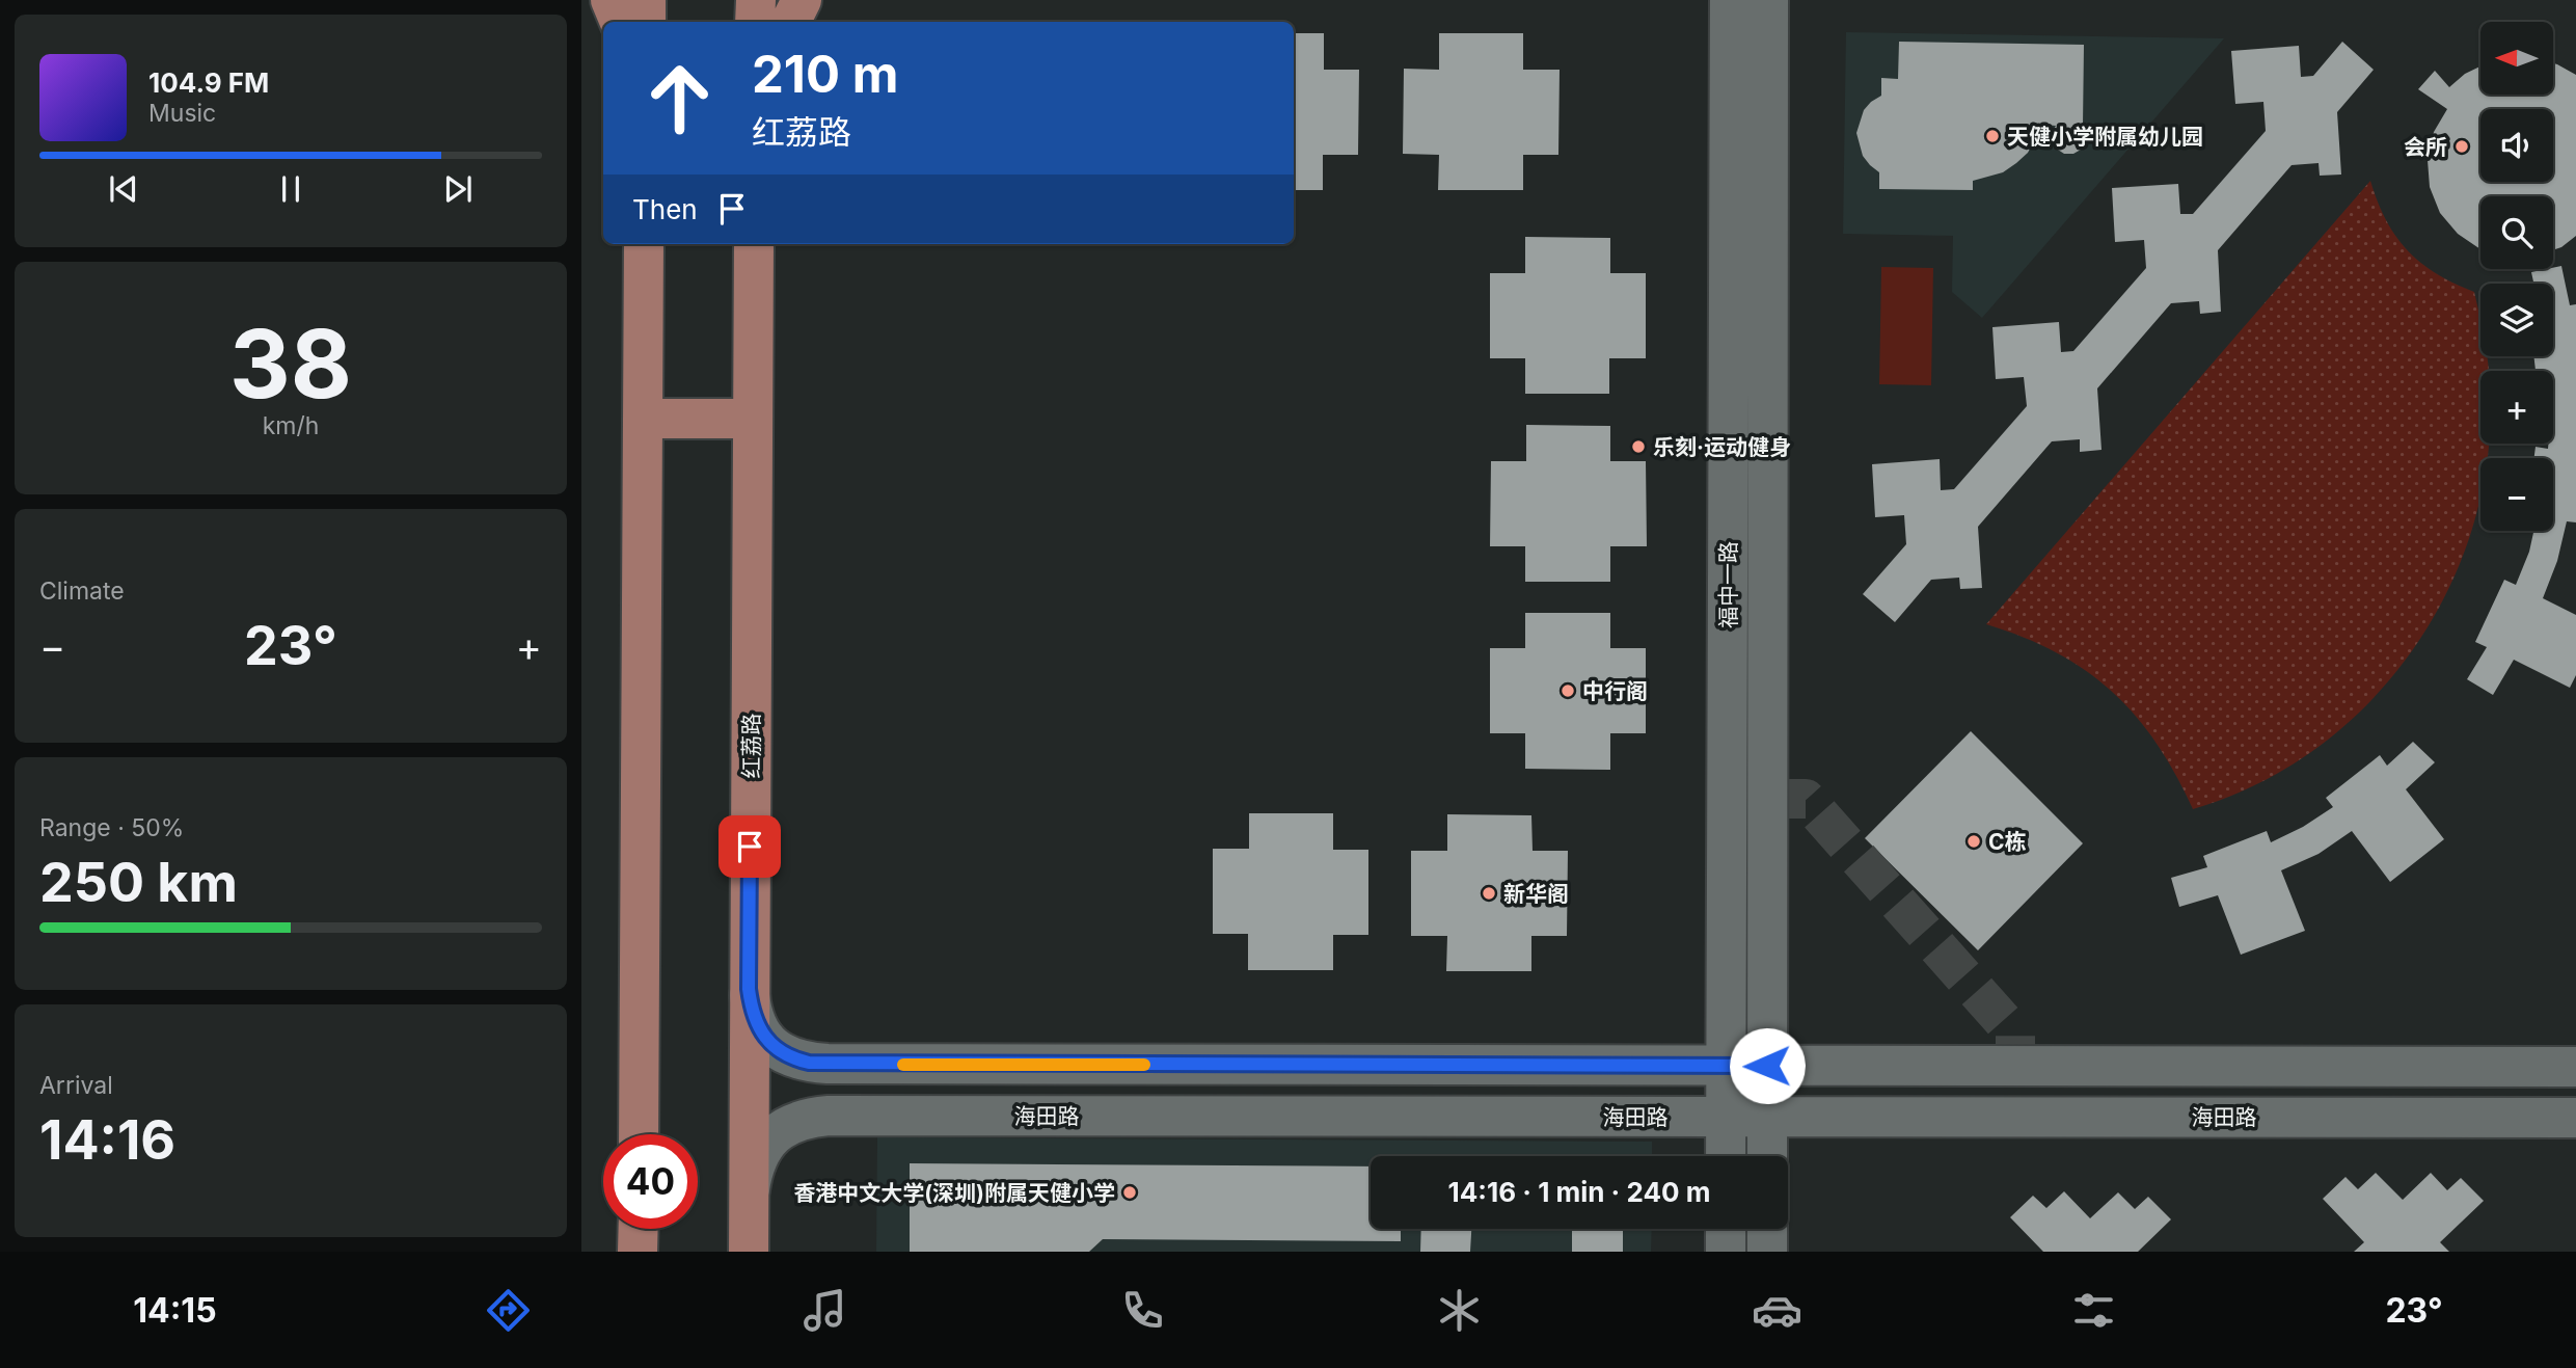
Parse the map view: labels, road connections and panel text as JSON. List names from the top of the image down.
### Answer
{
  "streets": {
    "main road": ["红荔路"],
    "street": ["福中一路", "海田路"]
  },
  "crossings": [
    ["福中一路", "海田路"],
    ["红荔路", "海田路"]
  ],
  "places": [
    "天健小学附属幼儿园",
    "会所",
    "乐刻·运动健身",
    "中行阁",
    "C栋",
    "新华阁",
    "香港中文大学(深圳)附属天健小学"
  ],
  "north": "left",
  "page": {
    "map_buttons": ["+", "−"],
    "turn": ["210 m", "红荔路"],
    "song": ["104.9 FM", "Music"],
    "then": "Then",
    "tile": [
      ["38", "km/h"],
      "Climate",
      ["Range · 50%", "250 km"],
      ["Arrival", "14:16"]
    ],
    "heat": ["−", "23°", "+"],
    "limit": "40",
    "trip": "14:16 · 1 min · 240 m",
    "tabs": ["14:15", "23°"]
  }
}
